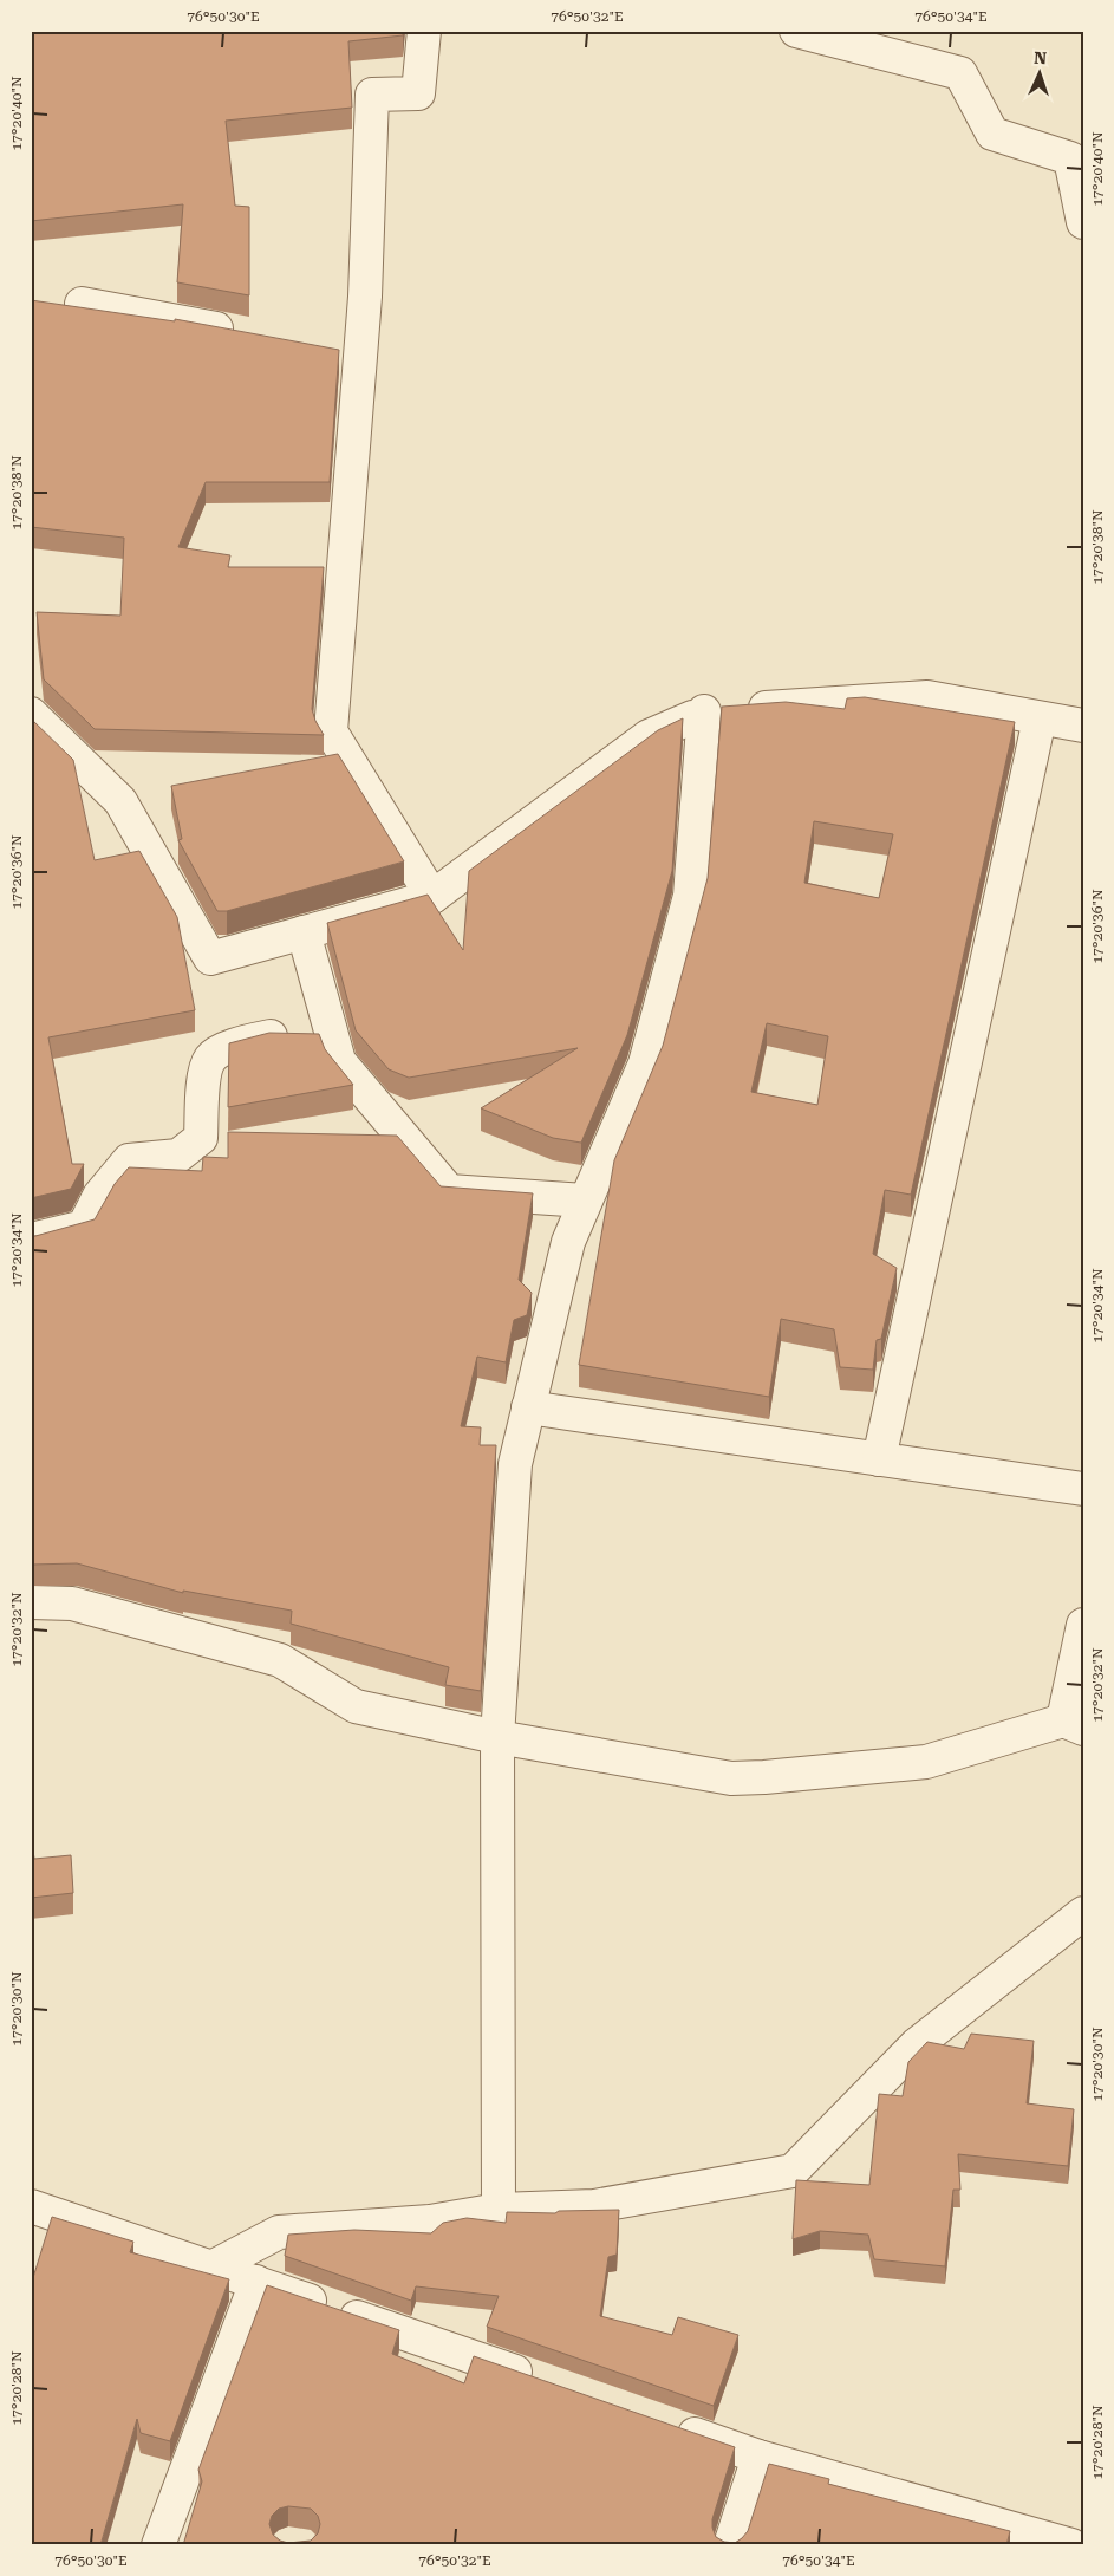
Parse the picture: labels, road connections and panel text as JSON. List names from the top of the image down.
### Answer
{
  "north": "top",
  "coordinates": [
    "76°50'30\"E",
    "76°50'32\"E",
    "76°50'34\"E",
    "17°20'40\"N",
    "17°20'38\"N",
    "17°20'36\"N",
    "17°20'34\"N",
    "17°20'32\"N",
    "17°20'30\"N",
    "17°20'28\"N"
  ]
}
